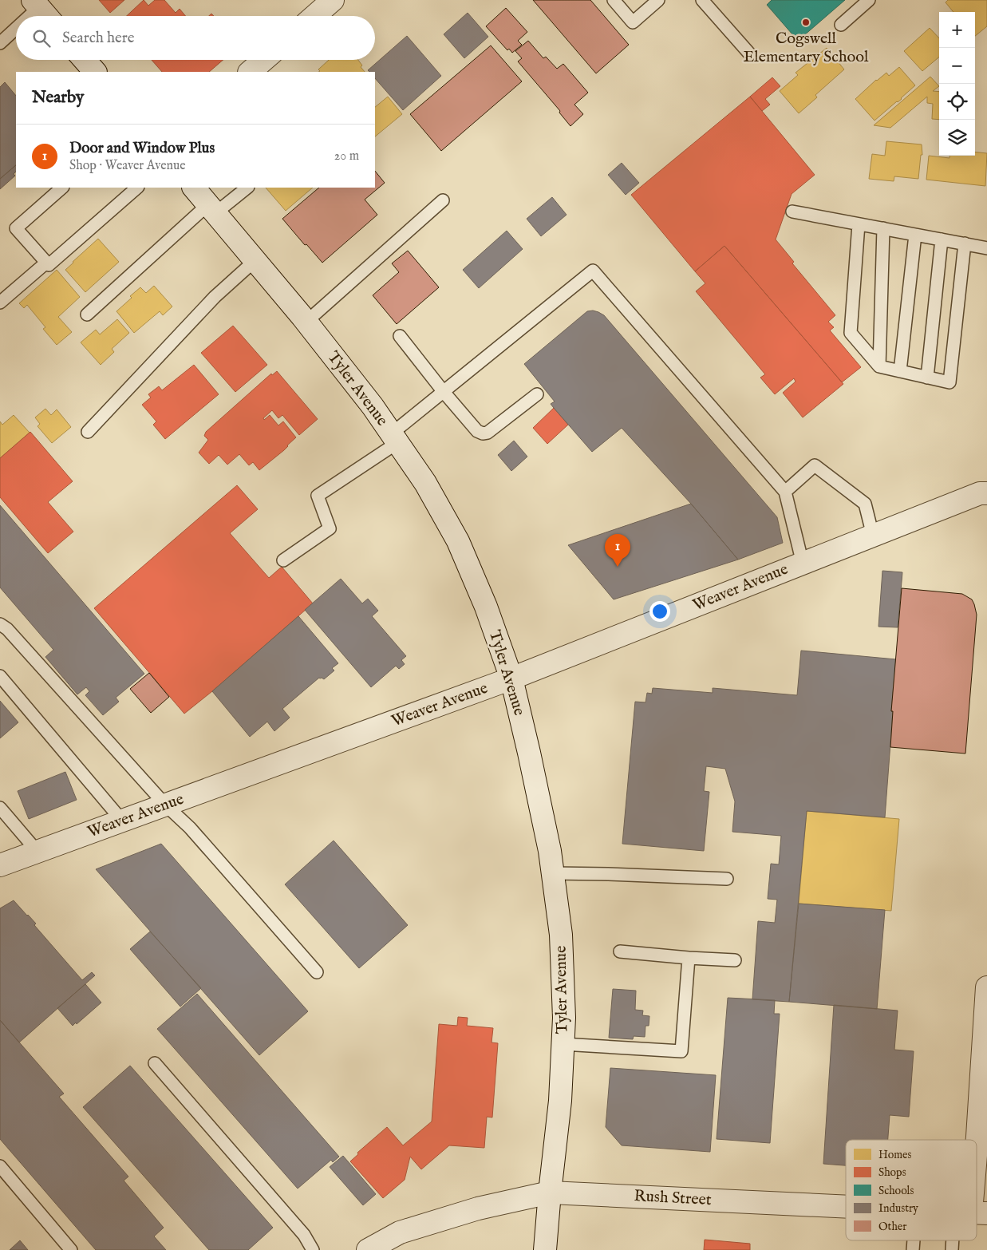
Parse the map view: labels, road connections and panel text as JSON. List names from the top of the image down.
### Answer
{
  "streets": {
    "street": ["Tyler Avenue", "Weaver Avenue", "Rush Street"]
  },
  "crossings": [
    ["Tyler Avenue", "Weaver Avenue"],
    ["Tyler Avenue", "Rush Street"]
  ],
  "places": ["Cogswell Elementary School"],
  "legend": [
    "Homes",
    "Shops",
    "Schools",
    "Industry",
    "Other"
  ],
  "page": {
    "map_buttons": ["+", "−"],
    "search": "Search here",
    "heading": "Nearby",
    "list": [
      {
        "mark": "1",
        "name": "Door and Window Plus",
        "note": "Shop · Weaver Avenue",
        "value": "20 m"
      }
    ],
    "pins": "1"
  }
}
